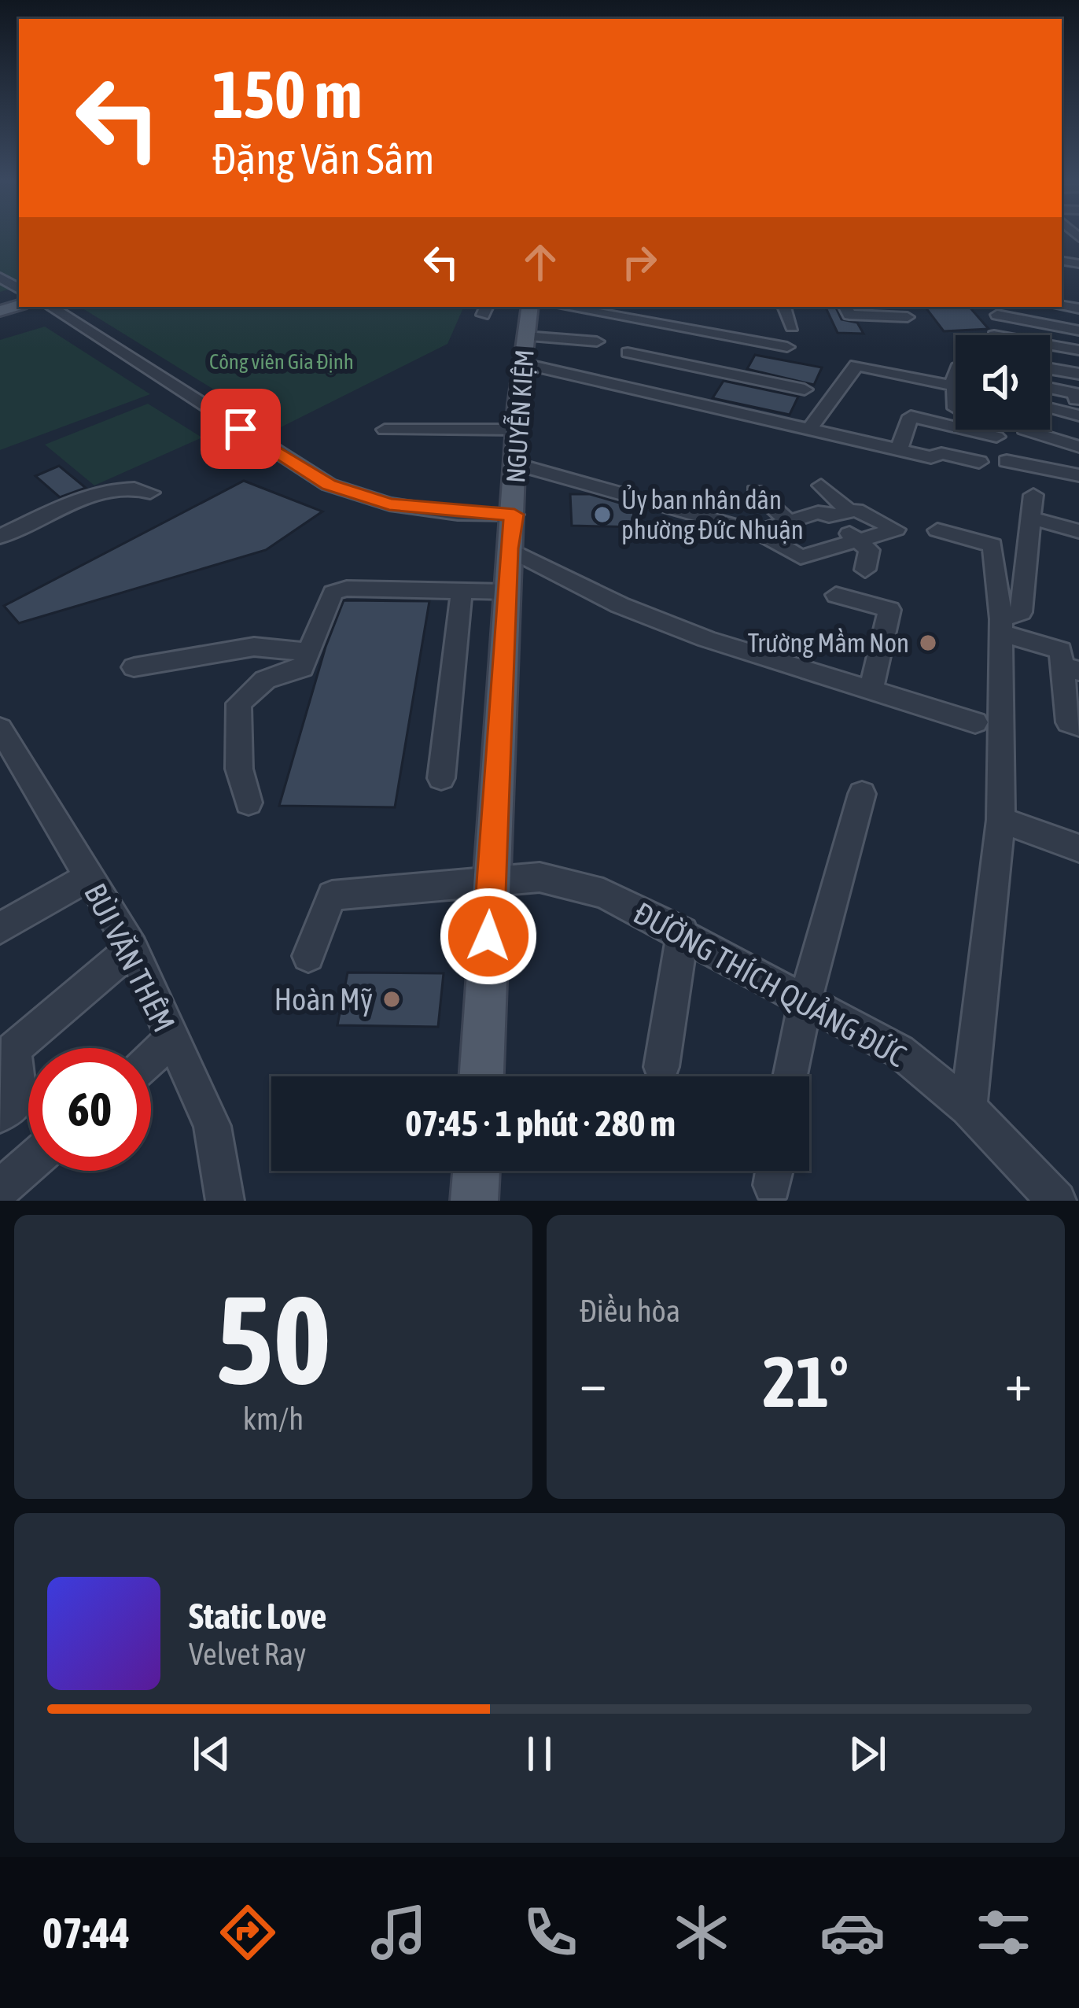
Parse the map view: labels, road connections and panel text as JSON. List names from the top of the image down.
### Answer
{
  "streets": {
    "main road": ["NGUYỄN KIỆM"],
    "street": ["BÙI VĂN THÊM", "ĐƯỜNG THÍCH QUẢNG ĐỨC"]
  },
  "crossings": [
    ["NGUYỄN KIỆM", "ĐƯỜNG THÍCH QUẢNG ĐỨC"]
  ],
  "parks": ["Công viên Gia Định"],
  "places": ["Ủy ban nhân dân phường Đức Nhuận", "Trường Mầm Non", "Hoàn Mỹ"],
  "page": {
    "turn": ["150 m", "Đặng Văn Sâm"],
    "limit": "60",
    "trip": "07:45 · 1 phút · 280 m",
    "tile": [
      ["50", "km/h"],
      "Điều hòa"
    ],
    "heat": ["−", "21°", "+"],
    "song": ["Static Love", "Velvet Ray"],
    "tabs": "07:44"
  }
}
